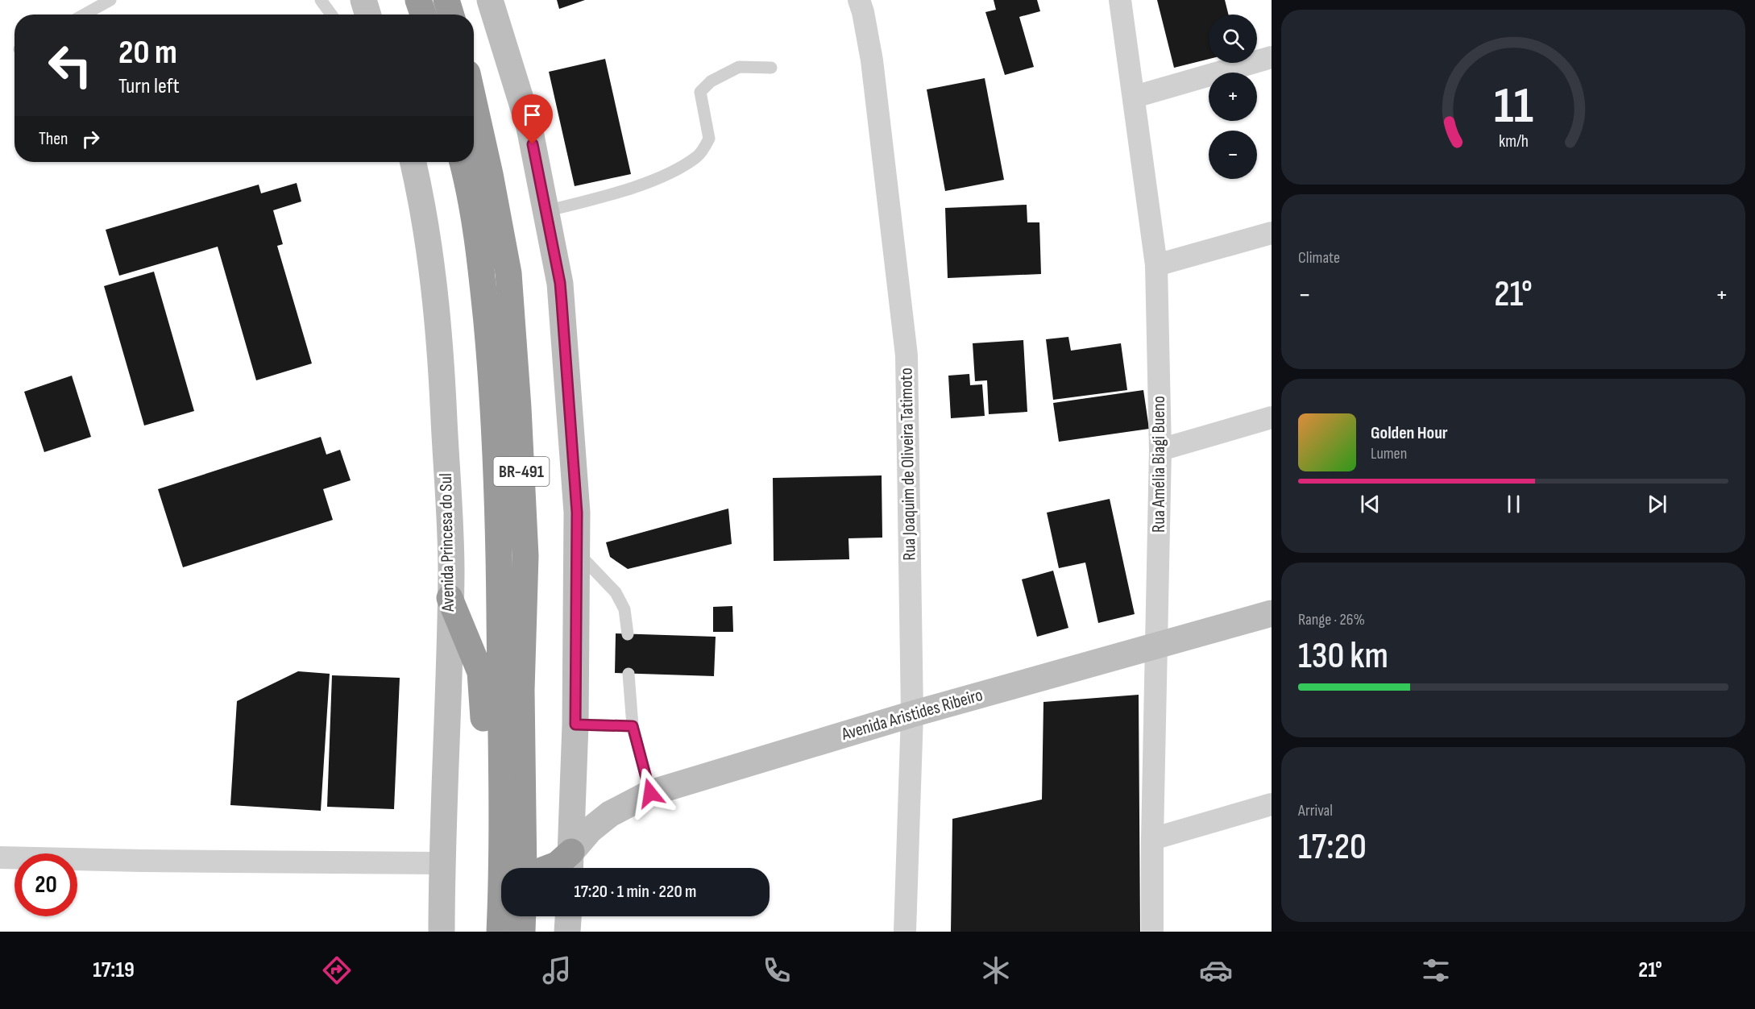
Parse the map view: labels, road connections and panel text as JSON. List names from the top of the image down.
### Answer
{
  "streets": {
    "highway": ["BR-491"],
    "main road": ["Avenida Princesa do Sul", "Avenida Aristides Ribeiro"],
    "street": ["Rua Joaquim de Oliveira Tatimoto", "Rua Amélia Biagi Bueno"]
  },
  "crossings": [
    ["Rua Joaquim de Oliveira Tatimoto", "Avenida Aristides Ribeiro"],
    ["Rua Amélia Biagi Bueno", "Avenida Aristides Ribeiro"]
  ],
  "page": {
    "map_buttons": ["+", "−"],
    "turn": ["20 m", "Turn left"],
    "then": "Then",
    "tile": [
      "Climate",
      ["Range · 26%", "130 km"],
      ["Arrival", "17:20"]
    ],
    "heat": ["−", "21°", "+"],
    "song": ["Golden Hour", "Lumen"],
    "limit": "20",
    "trip": "17:20 · 1 min · 220 m",
    "tabs": ["17:19", "21°"],
    "gauge": ["11", "km/h"]
  }
}
